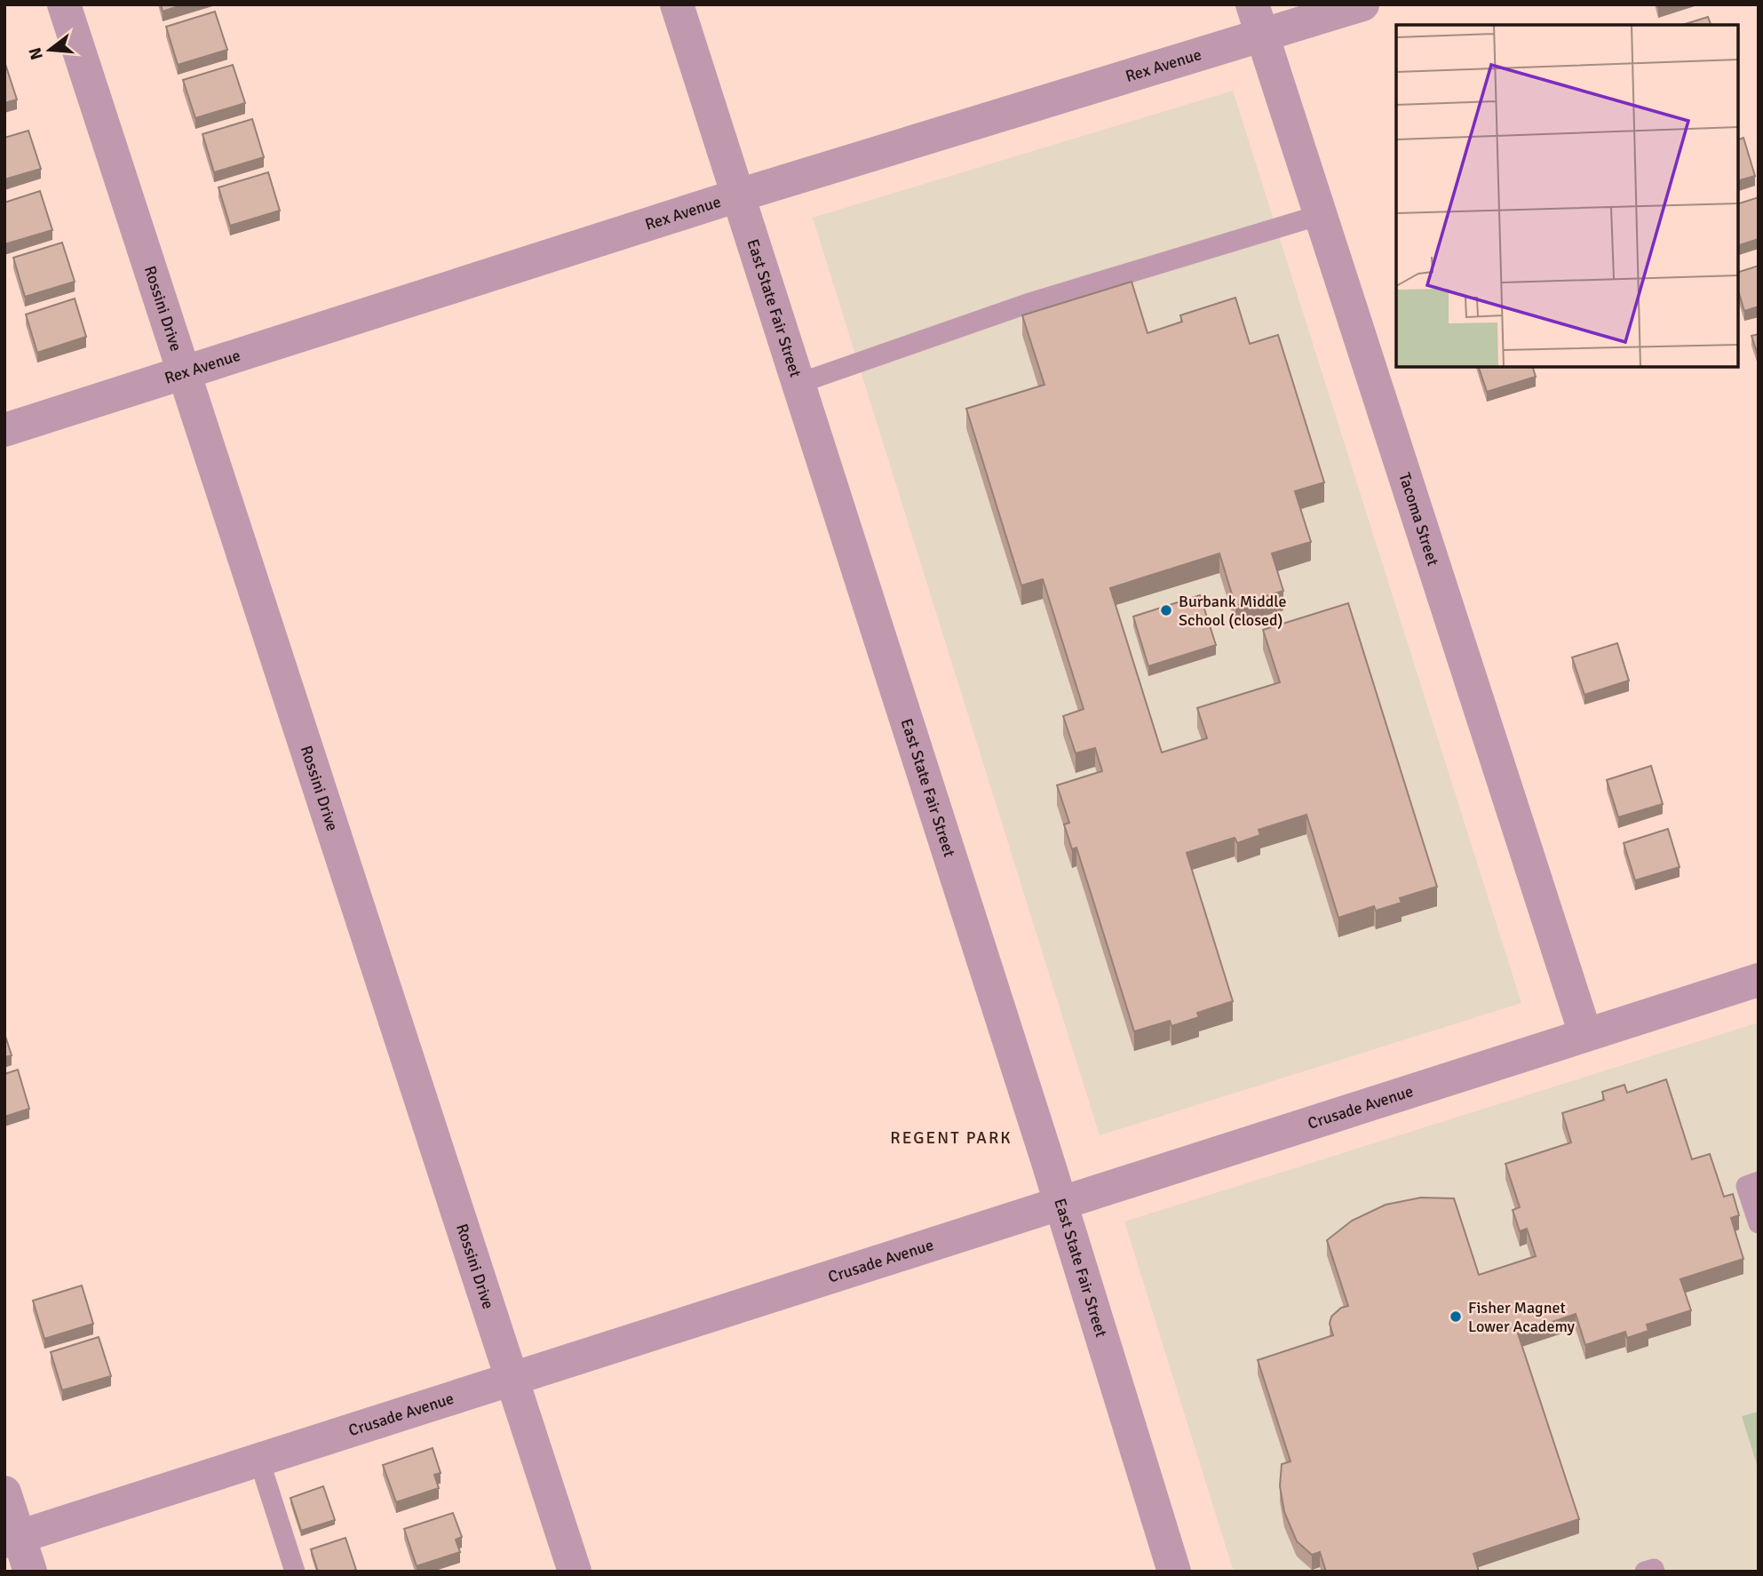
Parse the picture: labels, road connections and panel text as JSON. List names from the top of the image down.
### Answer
{
  "streets": {
    "street": [
      "Rex Avenue",
      "East State Fair Street",
      "Rossini Drive",
      "Tacoma Street",
      "Crusade Avenue"
    ]
  },
  "crossings": [
    ["Rex Avenue", "East State Fair Street"],
    ["Rex Avenue", "Rossini Drive"],
    ["Rex Avenue", "Tacoma Street"],
    ["East State Fair Street", "Crusade Avenue"],
    ["Rossini Drive", "Crusade Avenue"],
    ["Tacoma Street", "Crusade Avenue"]
  ],
  "districts": ["REGENT PARK"],
  "places": ["Burbank Middle School (closed)", "Fisher Magnet Lower Academy"],
  "north": "left"
}
